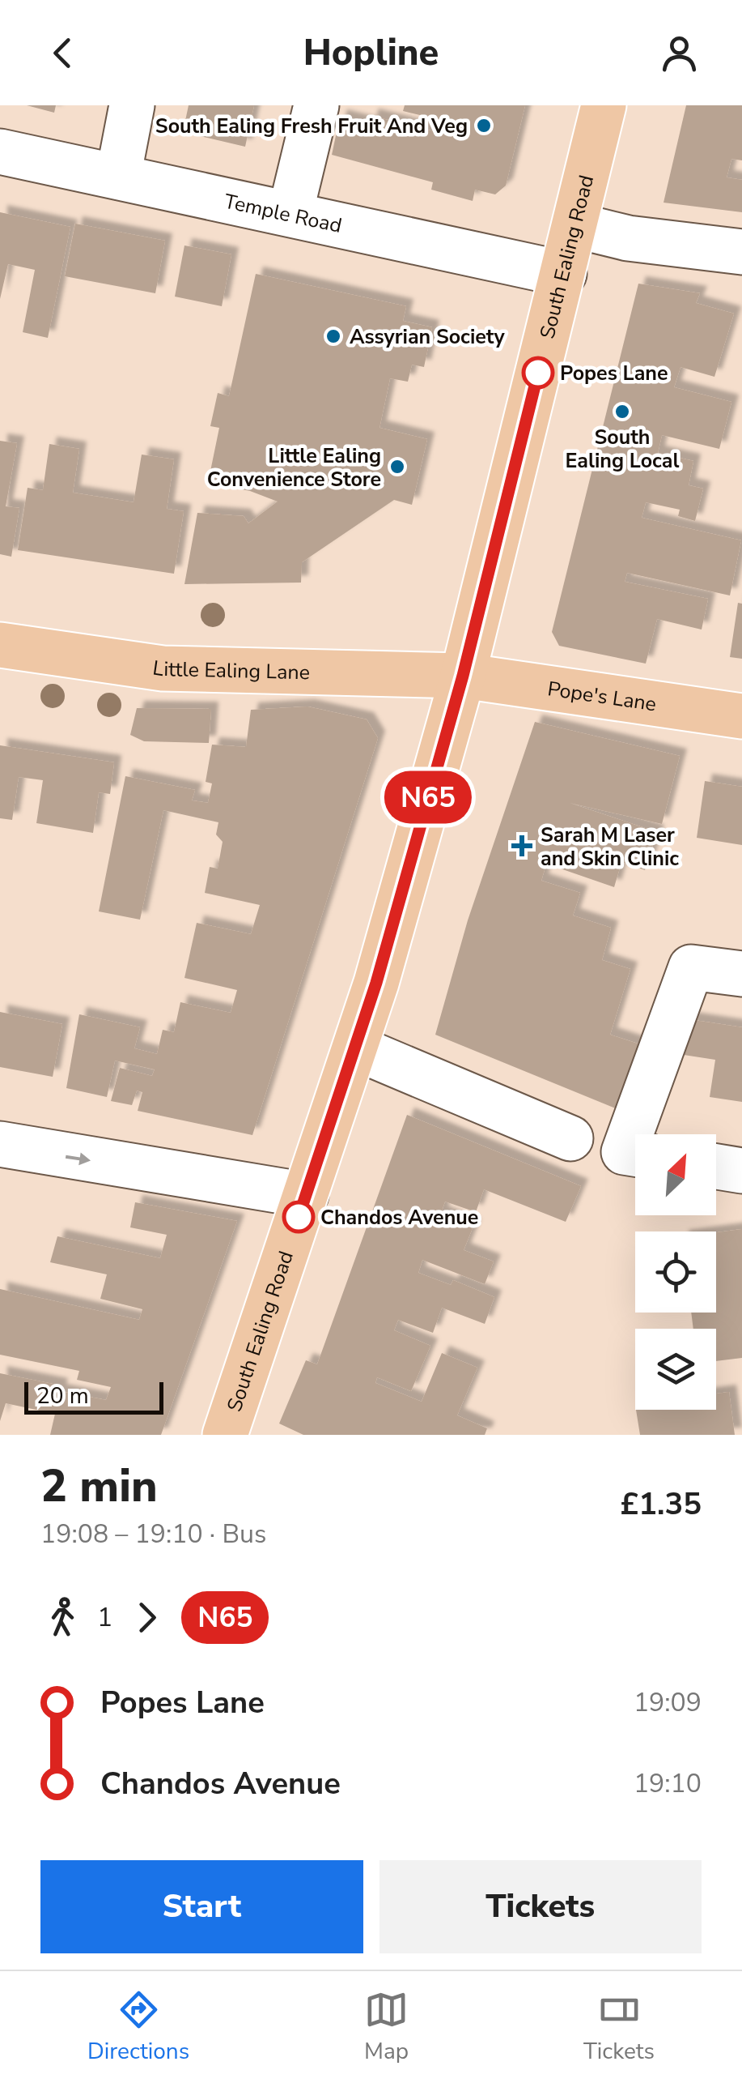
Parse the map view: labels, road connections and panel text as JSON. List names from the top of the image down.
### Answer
{
  "streets": {
    "main road": ["South Ealing Road", "Little Ealing Lane", "Pope's Lane"],
    "street": ["Temple Road"]
  },
  "crossings": [
    ["Temple Road", "South Ealing Road"],
    ["South Ealing Road", "Little Ealing Lane"],
    ["South Ealing Road", "Pope's Lane"],
    ["Little Ealing Lane", "Pope's Lane"]
  ],
  "places": {
    "other": [
      "South Ealing Fresh Fruit And Veg",
      "Assyrian Society",
      "Popes Lane",
      "South Ealing Local",
      "Little Ealing Convenience Store",
      "Chandos Avenue"
    ],
    "health": ["Sarah M Laser and Skin Clinic"]
  },
  "lines": ["bus line N65"],
  "scale_bar": "20 m",
  "north": "top right",
  "page": {
    "header": "Hopline",
    "on_map": "N65",
    "scale": "20 m",
    "heading": ["2 min", "19:08 – 19:10 · Bus", "£1.35"],
    "legs": ["1", "N65"],
    "list": [
      {
        "name": "Popes Lane",
        "value": "19:09"
      },
      {
        "name": "Chandos Avenue",
        "value": "19:10"
      }
    ],
    "buttons": ["Start", "Tickets"],
    "tabs": ["Directions", "Map", "Tickets"]
  }
}
